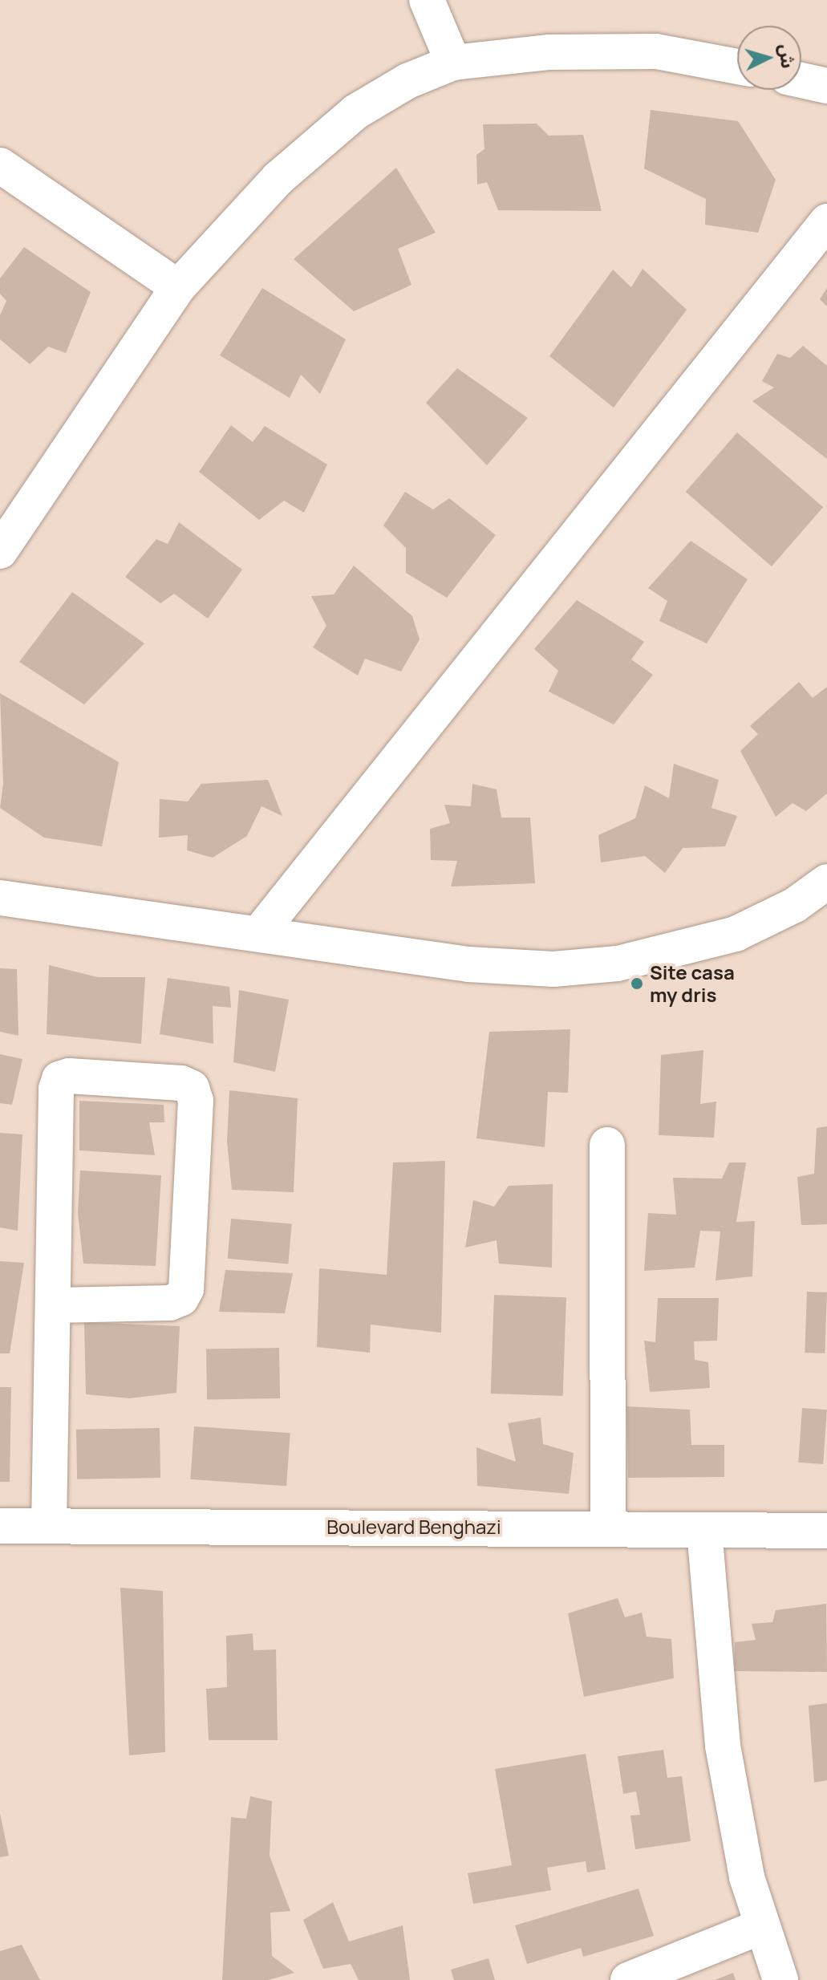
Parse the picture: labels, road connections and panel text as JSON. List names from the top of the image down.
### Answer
{
  "streets": {
    "street": ["Boulevard Benghazi"]
  },
  "places": ["Site casa my dris"],
  "north": "right"
}
